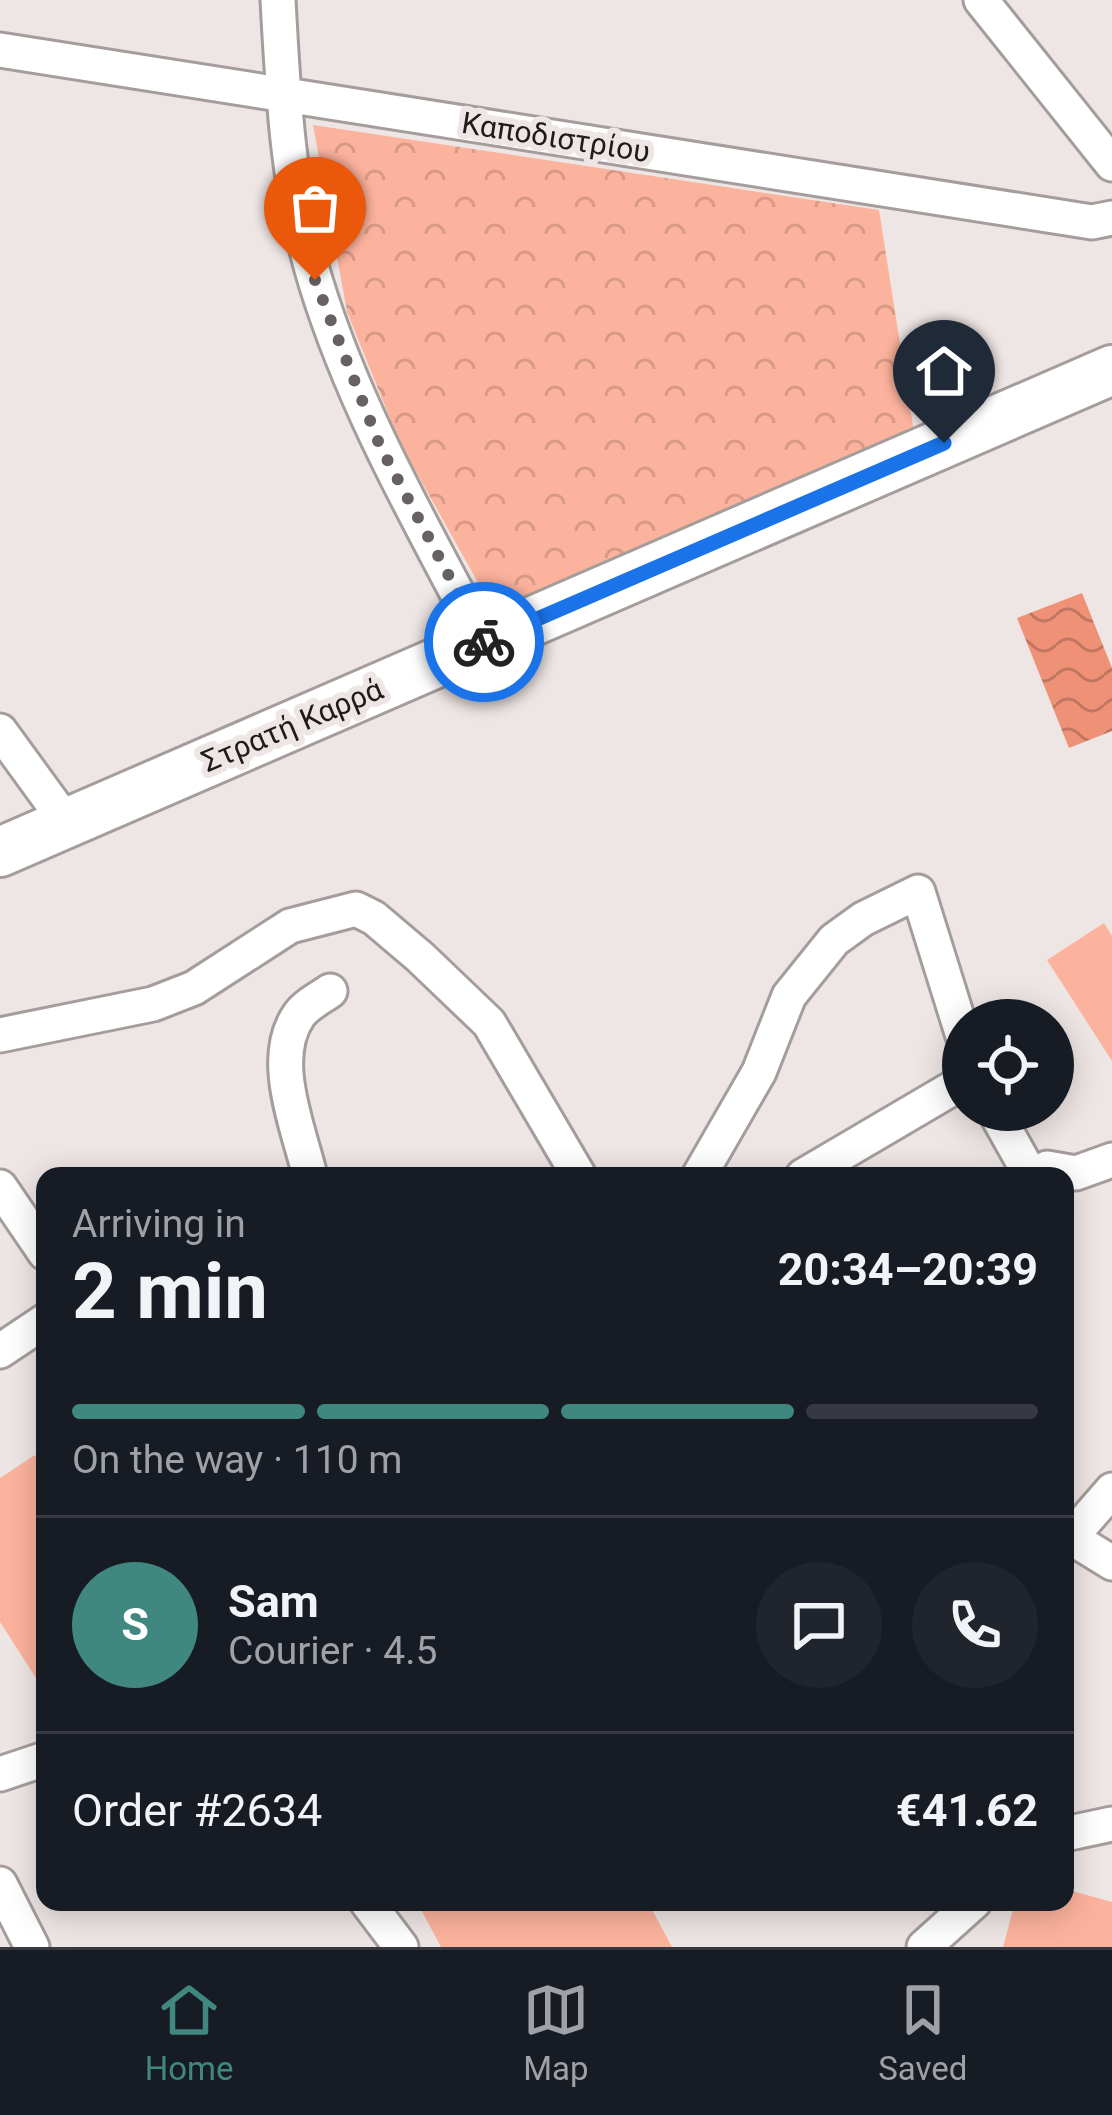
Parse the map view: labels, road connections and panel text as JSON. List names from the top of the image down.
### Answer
{
  "streets": {
    "street": ["Καποδιστρίου", "Στρατή Καρρά"]
  },
  "page": {
    "heading": ["2 min", "Arriving in", "20:34–20:39"],
    "panel": [
      "Sam",
      "Courier · 4.5",
      "Order #2634",
      "€41.62"
    ],
    "bar": "On the way · 110 m",
    "round": "S",
    "tabs": ["Home", "Map", "Saved"]
  }
}
